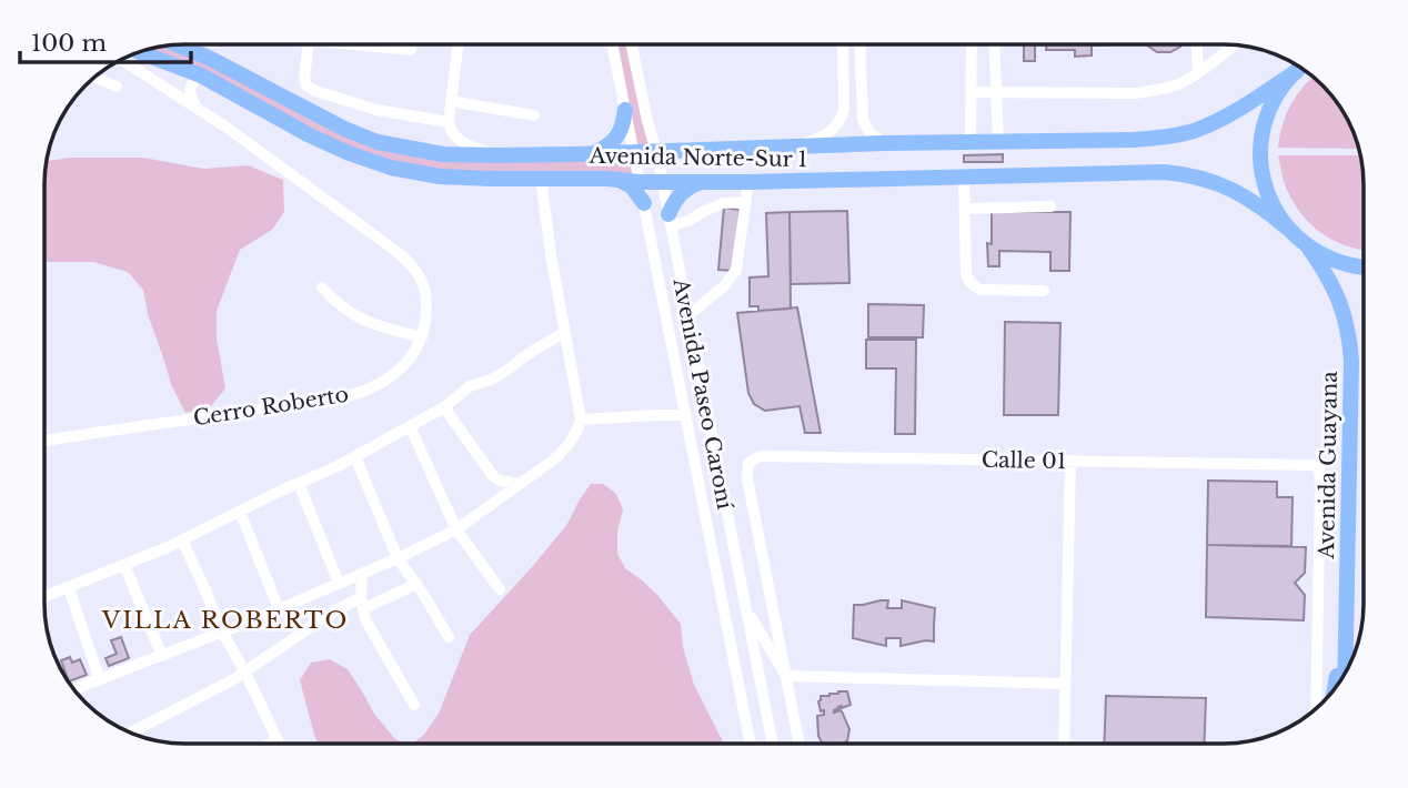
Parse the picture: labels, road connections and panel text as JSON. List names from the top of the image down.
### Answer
{
  "streets": {
    "main road": ["Avenida Norte-Sur 1", "Avenida Guayana"],
    "street": ["Avenida Paseo Caroní", "Cerro Roberto", "Calle 01"]
  },
  "crossings": [
    ["Avenida Norte-Sur 1", "Avenida Paseo Caroní"]
  ],
  "districts": ["VILLA ROBERTO"],
  "scale_bar": "100 m"
}
